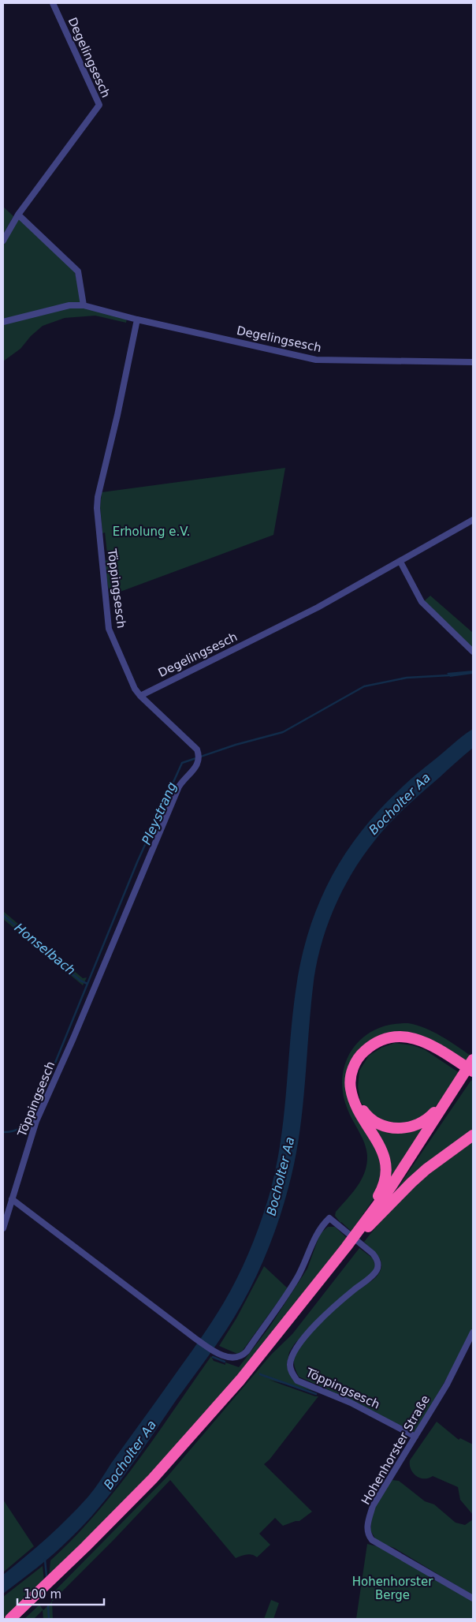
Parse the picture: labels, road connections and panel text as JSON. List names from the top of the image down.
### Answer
{
  "streets": {
    "street": ["Degelingsesch", "Töppingsesch", "Hohenhorster Straße"]
  },
  "crossings": [
    ["Degelingsesch", "Töppingsesch"],
    ["Töppingsesch", "Hohenhorster Straße"]
  ],
  "water": ["Bocholter Aa", "Pleystrang", "Honselbach"],
  "parks": ["Erholung e.V.", "Hohenhorster Berge"],
  "scale_bar": "100 m"
}
